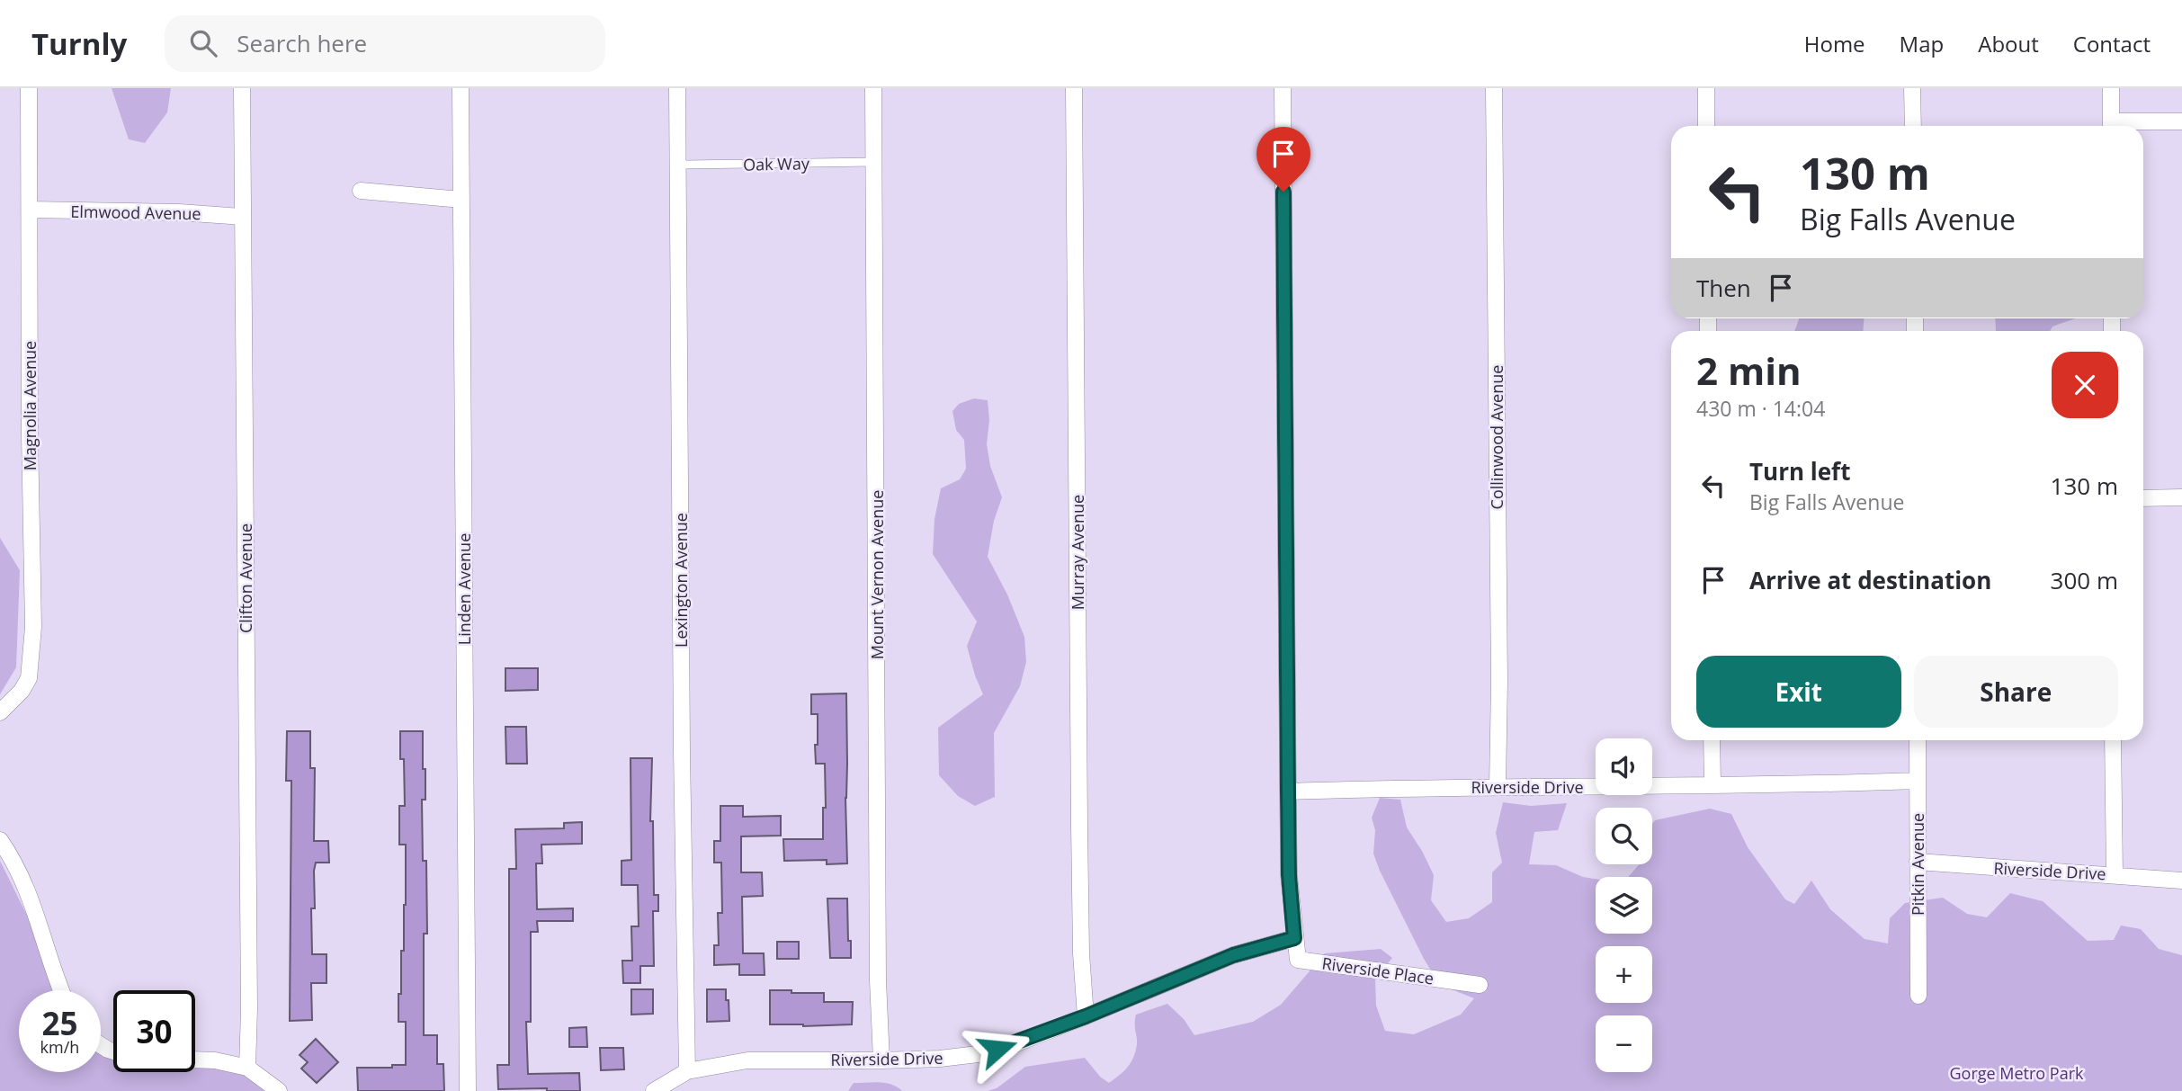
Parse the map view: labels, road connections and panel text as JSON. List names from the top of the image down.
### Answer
{
  "streets": {
    "street": [
      "Elmwood Avenue",
      "Magnolia Avenue",
      "Collinwood Avenue",
      "Murray Avenue",
      "Mount Vernon Avenue",
      "Clifton Avenue",
      "Lexington Avenue",
      "Linden Avenue",
      "Riverside Drive",
      "Pitkin Avenue",
      "Riverside Place"
    ],
    "lane": ["Oak Way"]
  },
  "crossings": [
    ["Oak Way", "Mount Vernon Avenue"],
    ["Oak Way", "Lexington Avenue"],
    ["Elmwood Avenue", "Magnolia Avenue"],
    ["Elmwood Avenue", "Clifton Avenue"],
    ["Collinwood Avenue", "Riverside Drive"],
    ["Murray Avenue", "Riverside Drive"],
    ["Mount Vernon Avenue", "Riverside Drive"],
    ["Lexington Avenue", "Riverside Drive"],
    ["Riverside Drive", "Pitkin Avenue"],
    ["Riverside Drive", "Riverside Place"]
  ],
  "parks": ["Gorge Metro Park"],
  "page": {
    "header": "Turnly",
    "search": "Search here",
    "nav": [
      "Home",
      "Map",
      "About",
      "Contact"
    ],
    "turn": ["130 m", "Big Falls Avenue"],
    "then": "Then",
    "heading": ["2 min", "430 m · 14:04"],
    "list": [
      {
        "name": "Turn left",
        "note": "Big Falls Avenue",
        "value": "130 m"
      },
      {
        "name": "Arrive at destination",
        "value": "300 m"
      }
    ],
    "buttons": ["Exit", "Share"],
    "map_buttons": ["+", "−"],
    "speed": "25 km/h",
    "limit": "30"
  }
}
